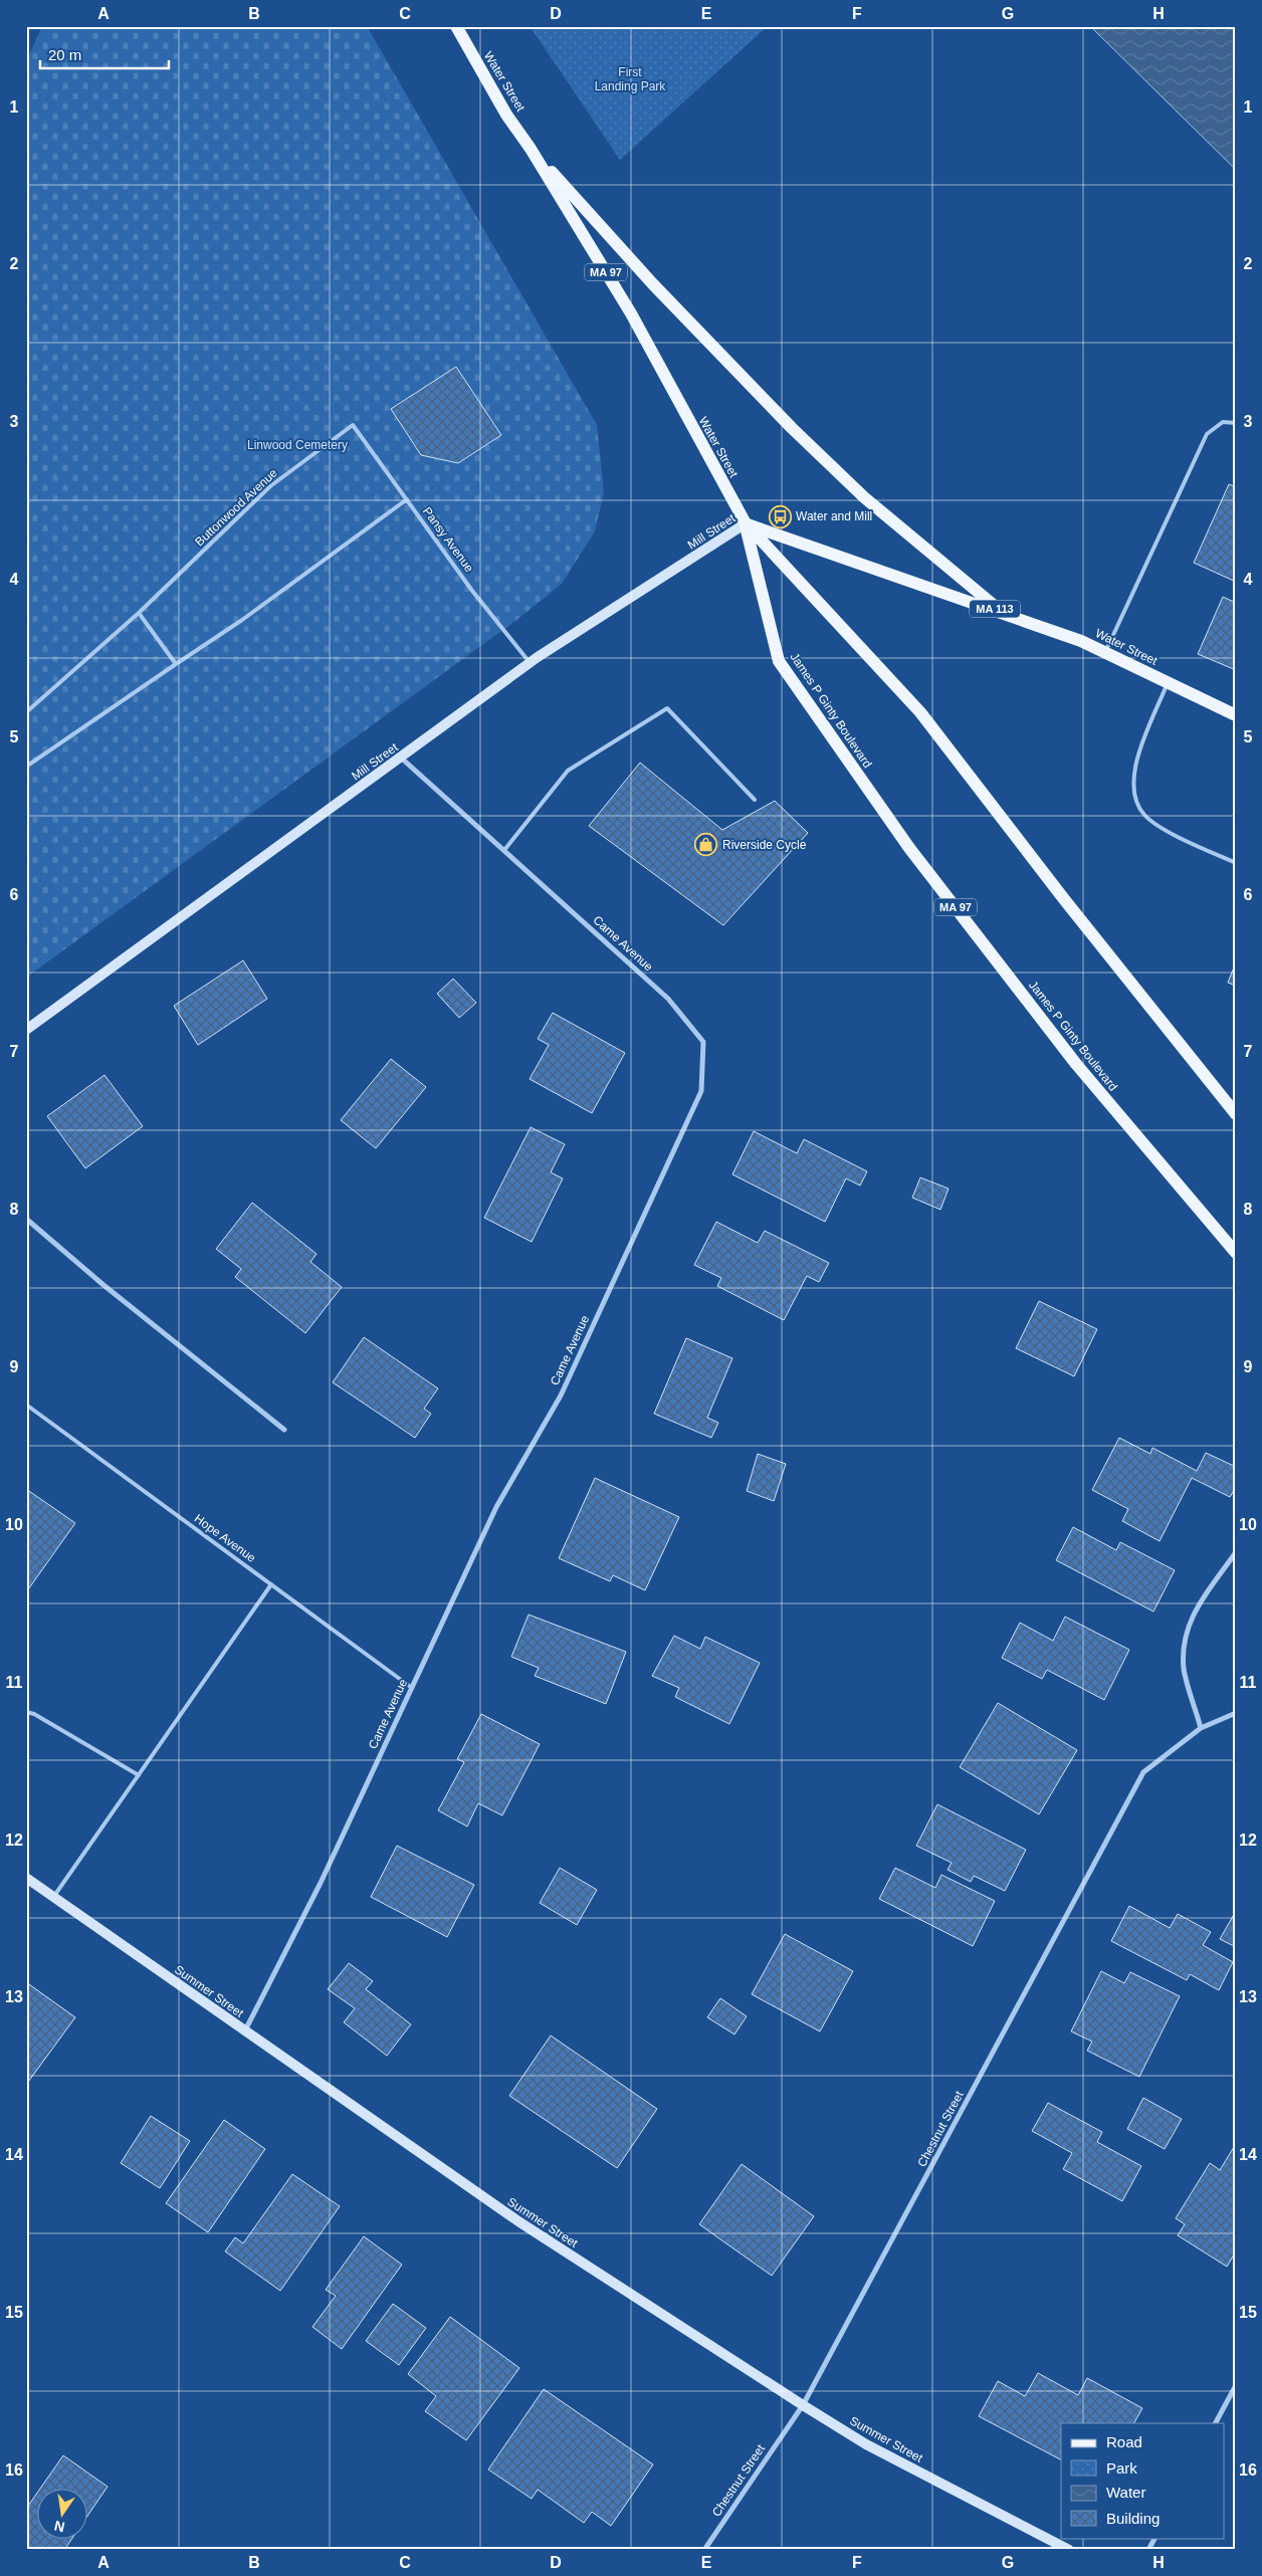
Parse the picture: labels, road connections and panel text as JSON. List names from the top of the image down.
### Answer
{
  "streets": {
    "main road": [
      "Water Street",
      "MA 97",
      "Mill Street",
      "MA 113",
      "James P Ginty Boulevard",
      "Summer Street"
    ],
    "street": ["Came Avenue", "Chestnut Street"],
    "lane": ["Buttonwood Avenue", "Pansy Avenue", "Hope Avenue"]
  },
  "crossings": [
    ["Water Street", "MA 97"],
    ["Water Street", "Mill Street"],
    ["Water Street", "James P Ginty Boulevard"],
    ["MA 97", "Mill Street"],
    ["MA 97", "James P Ginty Boulevard"],
    ["Buttonwood Avenue", "Pansy Avenue"],
    ["Mill Street", "Pansy Avenue"],
    ["Mill Street", "James P Ginty Boulevard"],
    ["Mill Street", "Came Avenue"],
    ["Came Avenue", "Hope Avenue"],
    ["Came Avenue", "Summer Street"],
    ["Summer Street", "Chestnut Street"]
  ],
  "parks": ["First Landing Park", "Linwood Cemetery"],
  "places": {
    "bus stop": ["Water and Mill"],
    "shop": ["Riverside Cycle"]
  },
  "legend": [
    "Road",
    "Park",
    "Water",
    "Building"
  ],
  "scale_bar": "20 m",
  "north": "bottom",
  "grid": {
    "columns": [
      "A",
      "B",
      "C",
      "D",
      "E",
      "F",
      "G",
      "H"
    ],
    "rows": [
      "1",
      "2",
      "3",
      "4",
      "5",
      "6",
      "7",
      "8",
      "9",
      "10",
      "11",
      "12",
      "13",
      "14",
      "15",
      "16"
    ]
  }
}
